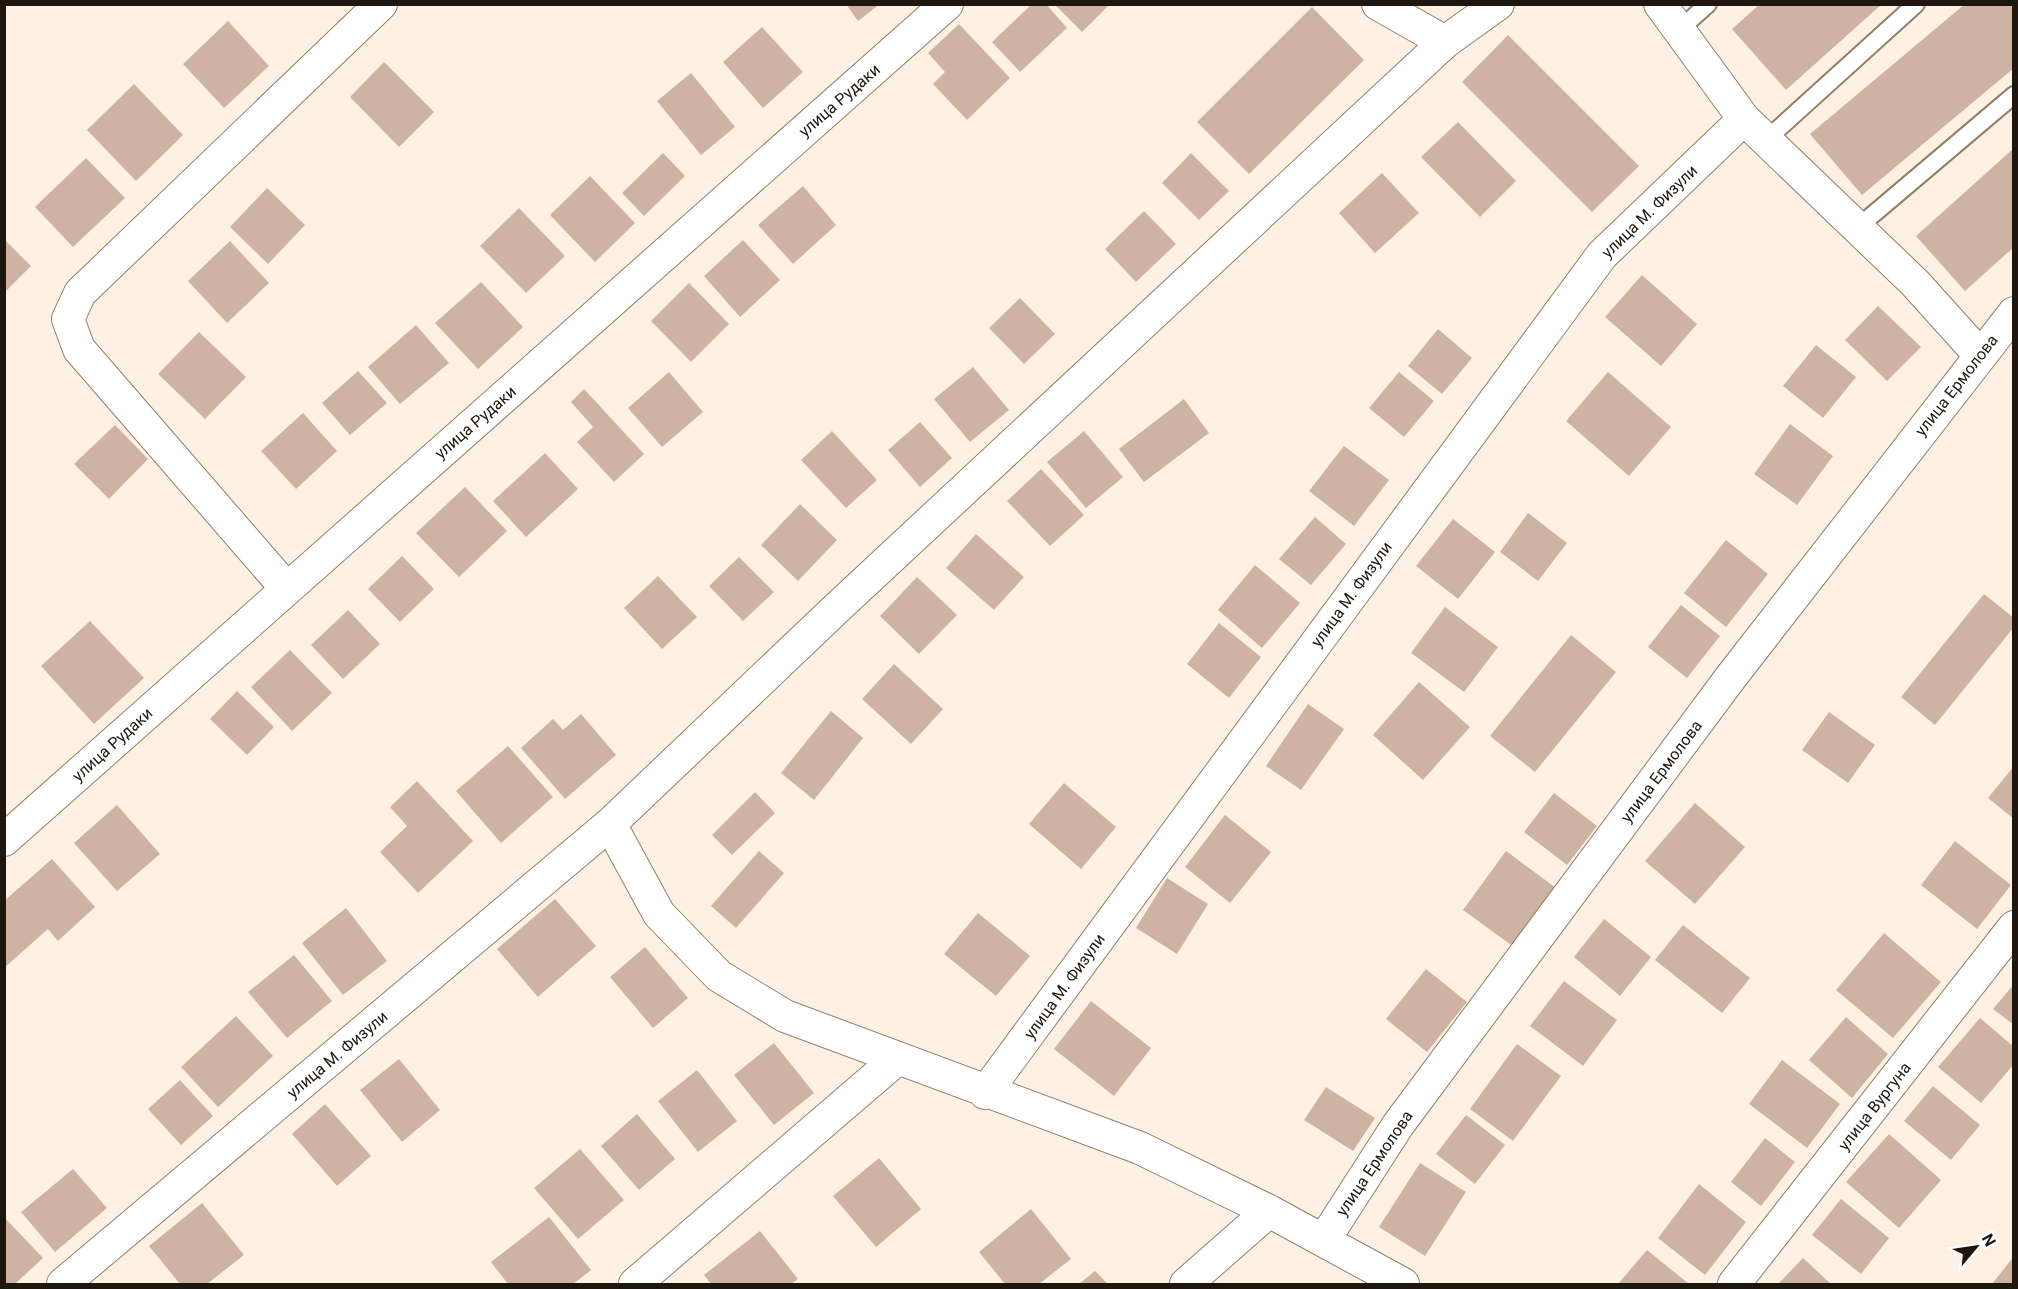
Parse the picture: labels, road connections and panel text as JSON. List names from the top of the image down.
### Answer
{
  "streets": {
    "street": [
      "улица Рудаки",
      "улица М. Физули",
      "улица Ермолова",
      "улица Вургуна"
    ]
  },
  "north": "top right"
}
